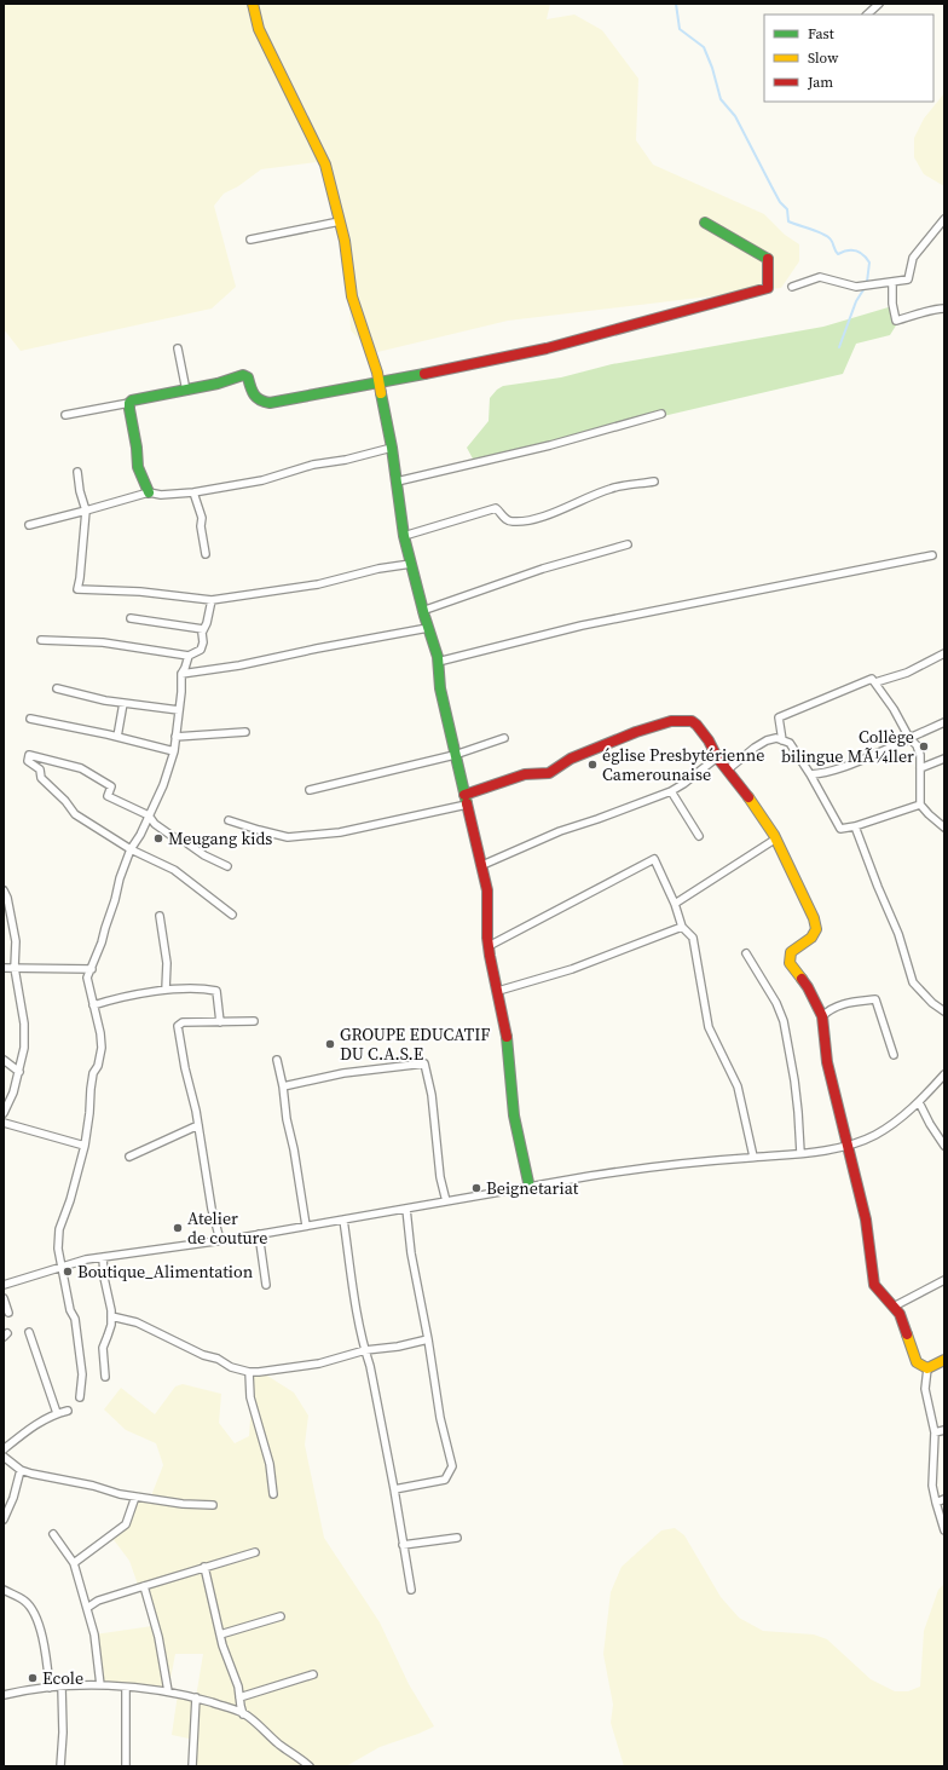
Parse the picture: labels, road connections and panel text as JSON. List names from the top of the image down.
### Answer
{
  "places": [
    "Collège bilingue MÃ¼ller",
    "église Presbytérienne Camerounaise",
    "Meugang kids",
    "GROUPE EDUCATIF DU C.A.S.E",
    "Beignetariat",
    "Atelier de couture",
    "Boutique_Alimentation",
    "Ecole"
  ],
  "legend": ["Fast", "Slow", "Jam"]
}
